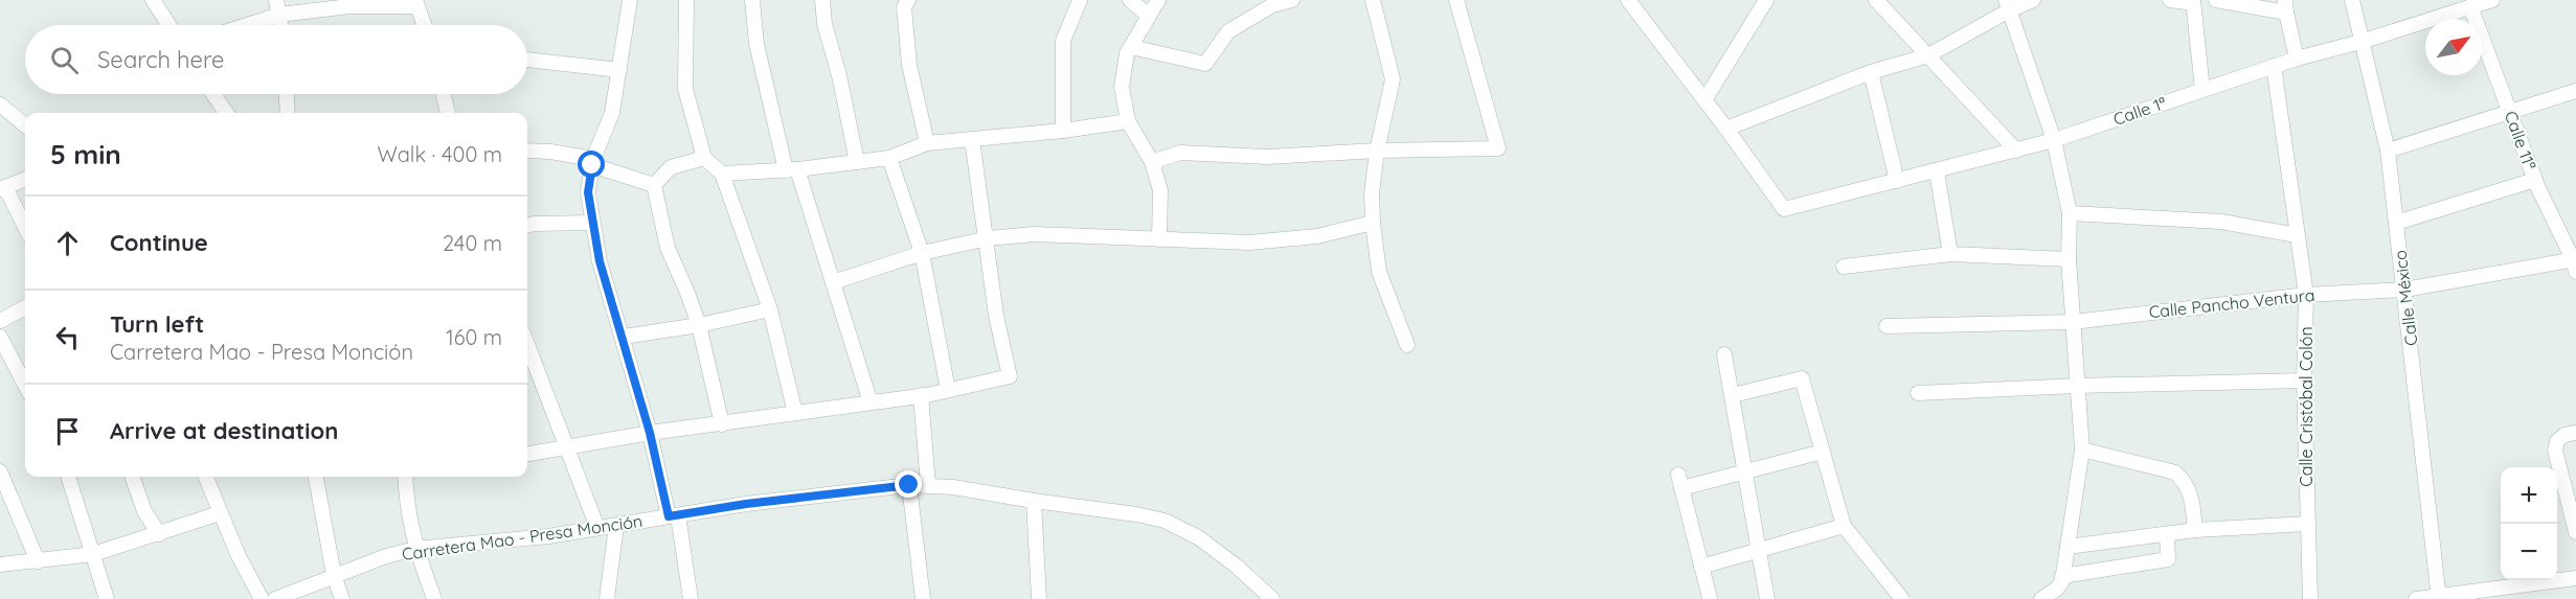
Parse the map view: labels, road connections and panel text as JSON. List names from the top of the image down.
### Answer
{
  "streets": {
    "street": [
      "Calle 1ª",
      "Calle 11ª",
      "Calle México",
      "Calle Pancho Ventura",
      "Calle Cristóbal Colón",
      "Carretera Mao - Presa Monción"
    ]
  },
  "crossings": [
    ["Calle 1ª", "Calle 11ª"],
    ["Calle 1ª", "Calle México"],
    ["Calle 1ª", "Calle Cristóbal Colón"],
    ["Calle 11ª", "Calle Pancho Ventura"],
    ["Calle México", "Calle Pancho Ventura"],
    ["Calle Pancho Ventura", "Calle Cristóbal Colón"]
  ],
  "north": "top right",
  "page": {
    "search": "Search here",
    "heading": ["5 min", "Walk · 400 m"],
    "list": [
      ["Continue", "240 m"],
      ["Turn left", "Carretera Mao - Presa Monción", "160 m"],
      "Arrive at destination"
    ],
    "map_buttons": ["+", "−"]
  }
}
